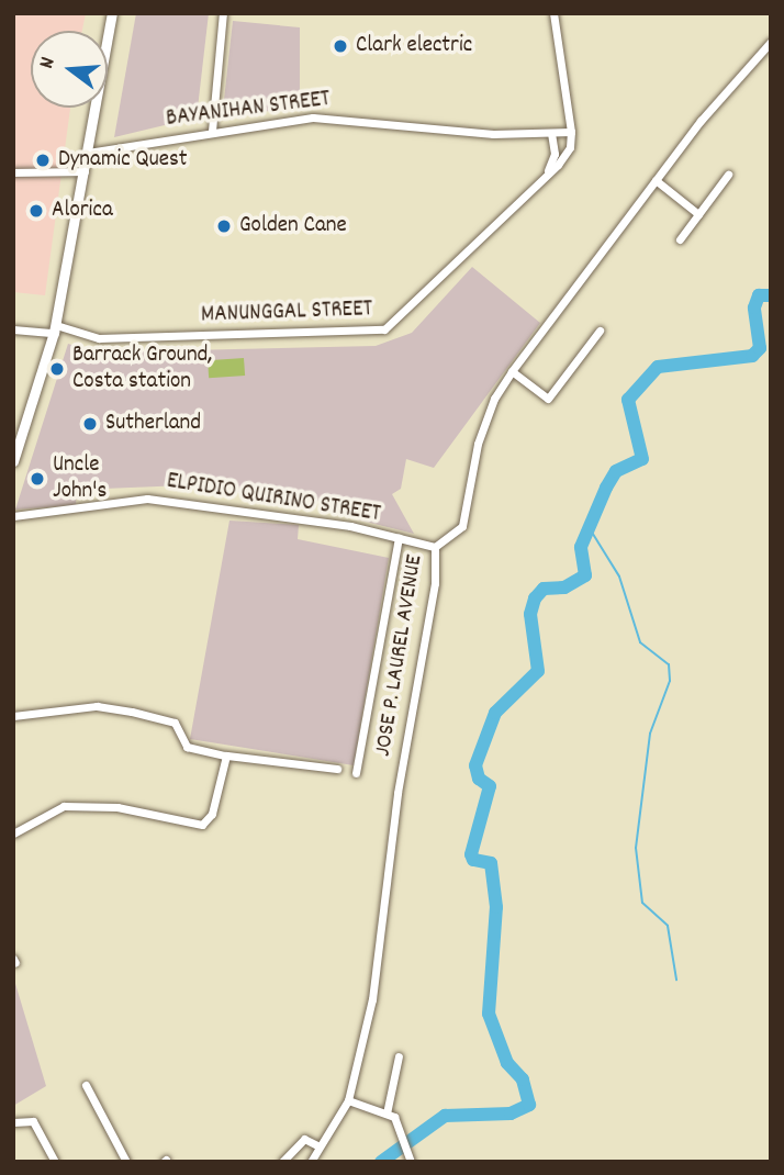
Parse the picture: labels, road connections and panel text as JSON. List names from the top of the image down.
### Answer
{
  "streets": {
    "street": [
      "BAYANIHAN STREET",
      "MANUNGGAL STREET",
      "ELPIDIO QUIRINO STREET",
      "JOSE P. LAUREL AVENUE"
    ]
  },
  "crossings": [
    ["ELPIDIO QUIRINO STREET", "JOSE P. LAUREL AVENUE"]
  ],
  "places": [
    "Clark electric",
    "Dynamic Quest",
    "Alorica",
    "Golden Cane",
    "Barrack Ground, Costa station",
    "Sutherland",
    "Uncle John's"
  ],
  "north": "left"
}
